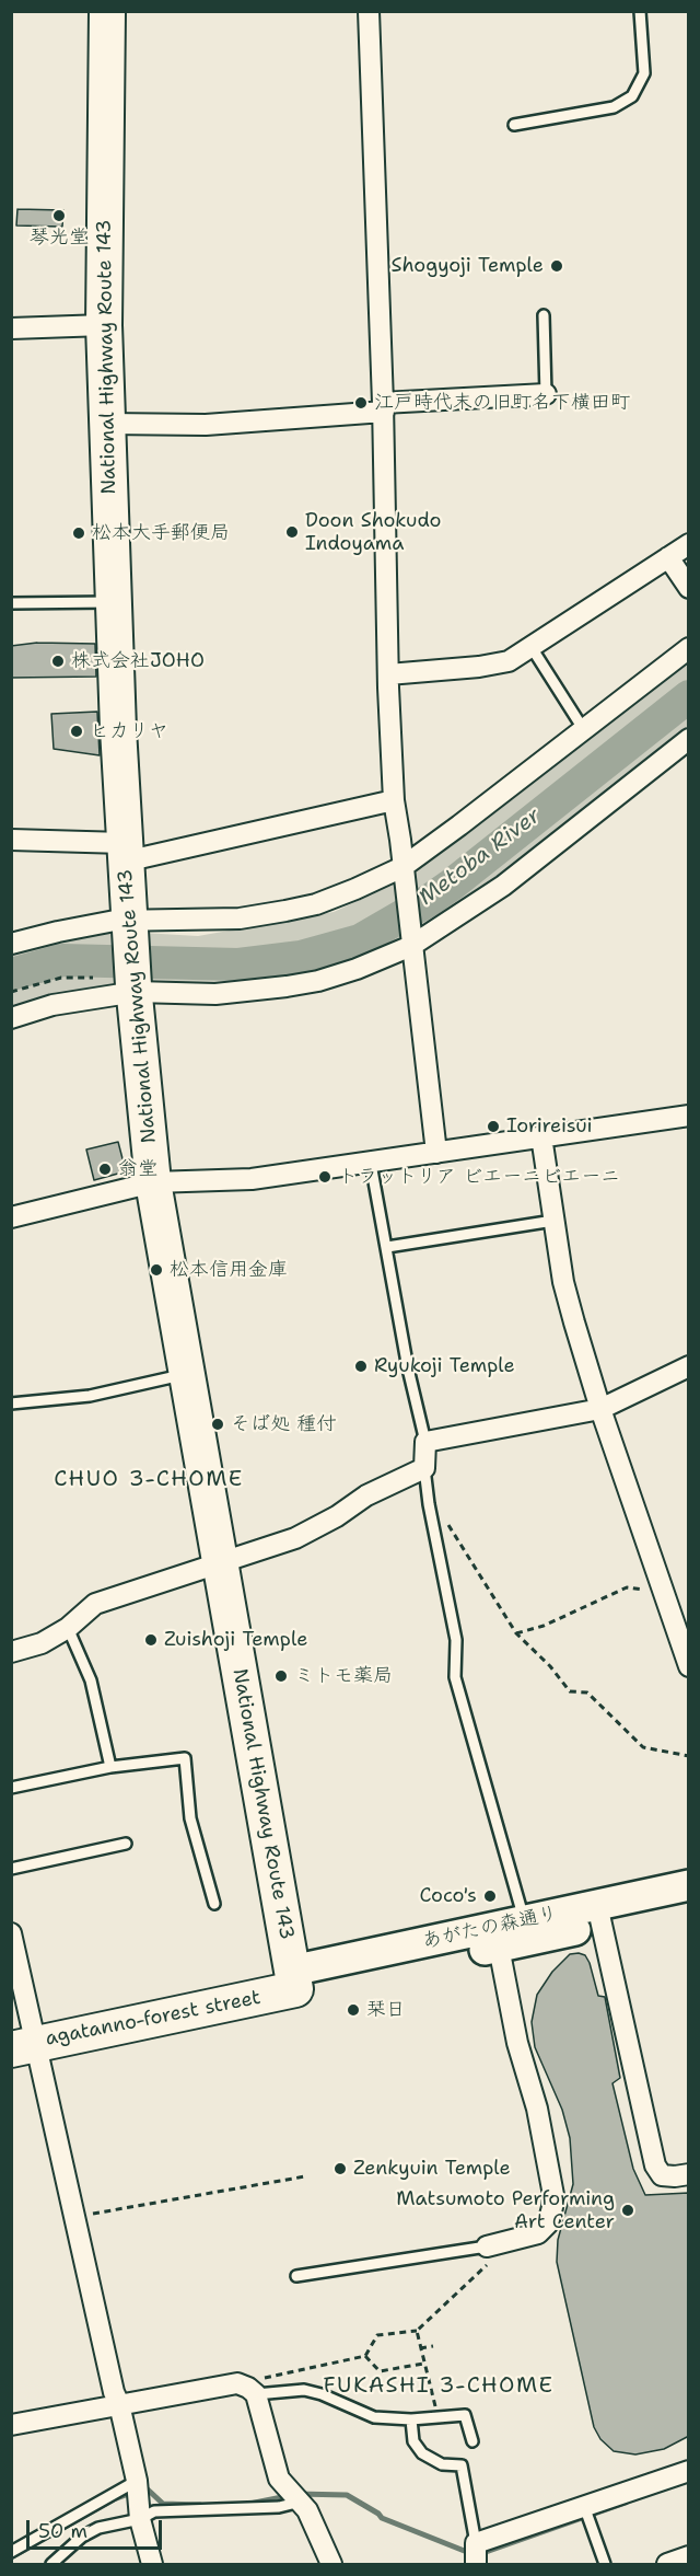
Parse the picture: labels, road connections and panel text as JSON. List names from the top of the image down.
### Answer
{
  "streets": {
    "highway": ["National Highway Route 143", "agatanno-forest street"],
    "main road": ["あがたの森通り"]
  },
  "crossings": [
    ["National Highway Route 143", "あがたの森通り"],
    ["National Highway Route 143", "agatanno-forest street"],
    ["あがたの森通り", "agatanno-forest street"]
  ],
  "districts": ["CHUO 3-CHOME", "FUKASHI 3-CHOME"],
  "water": ["Metoba River"],
  "places": [
    "琴光堂",
    "Shogyoji Temple",
    "江戸時代末の旧町名下横田町",
    "Doon Shokudo Indoyama",
    "松本大手郵便局",
    "株式会社JOHO",
    "ヒカリヤ",
    "Iorireisui",
    "翁堂",
    "トラットリア ビエーニビエーニ",
    "松本信用金庫",
    "Ryukoji Temple",
    "そば処 種付",
    "Zuishoji Temple",
    "ミトモ薬局",
    "Coco's",
    "栞日",
    "Zenkyuin Temple",
    "Matsumoto Performing Art Center"
  ],
  "scale_bar": "50 m"
}
